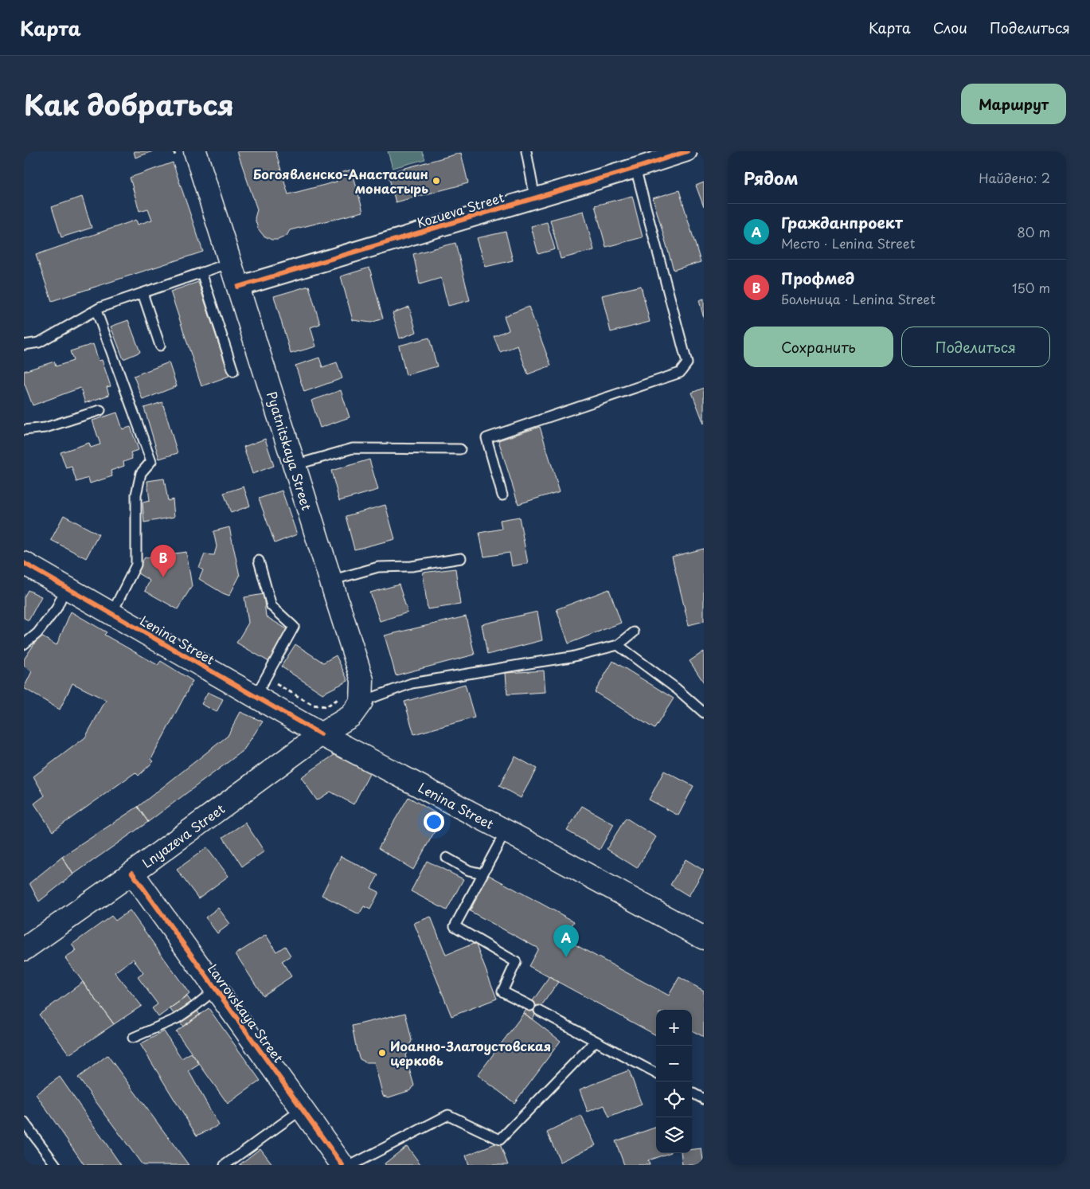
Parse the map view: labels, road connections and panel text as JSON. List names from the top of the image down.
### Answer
{
  "streets": {
    "main road": [
      "Pyatnitskaya Street",
      "Lenina Street",
      "Lnyazeva Street",
      "Lavrovskaya Street"
    ],
    "street": ["Kozueva Street"]
  },
  "crossings": [
    ["Kozueva Street", "Pyatnitskaya Street"],
    ["Lenina Street", "Lnyazeva Street"],
    ["Lnyazeva Street", "Lavrovskaya Street"]
  ],
  "places": ["Богоявленско-Анастасиин монастырь", "Иоанно-Златоустовская церковь"],
  "page": {
    "header": "Карта",
    "nav": ["Карта", "Слои", "Поделиться"],
    "title": "Как добраться",
    "buttons": [
      "Маршрут",
      ["Сохранить", "Поделиться"]
    ],
    "heading": ["Рядом", "Найдено: 2"],
    "list": [
      {
        "mark": "A",
        "name": "Гражданпроект",
        "note": "Место · Lenina Street",
        "value": "80 m"
      },
      {
        "mark": "B",
        "name": "Профмед",
        "note": "Больница · Lenina Street",
        "value": "150 m"
      }
    ],
    "pins": ["B", "A"],
    "map_buttons": ["+", "−"]
  }
}
